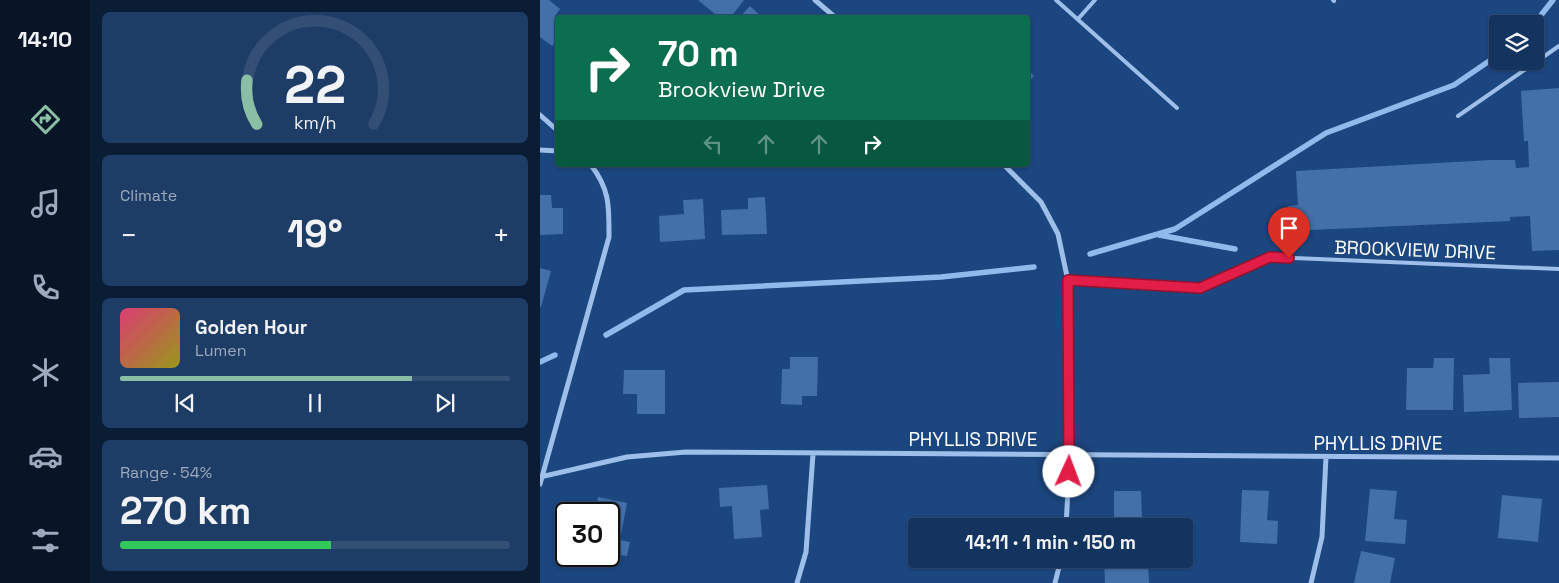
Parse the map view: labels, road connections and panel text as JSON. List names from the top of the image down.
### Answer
{
  "streets": {
    "street": ["PHYLLIS DRIVE"],
    "lane": ["BROOKVIEW DRIVE"]
  },
  "page": {
    "tabs": "14:10",
    "turn": ["70 m", "Brookview Drive"],
    "tile": [
      "Climate",
      ["Range · 54%", "270 km"]
    ],
    "heat": ["−", "19°", "+"],
    "song": ["Golden Hour", "Lumen"],
    "limit": "30",
    "trip": "14:11 · 1 min · 150 m",
    "gauge": ["22", "km/h"]
  }
}
